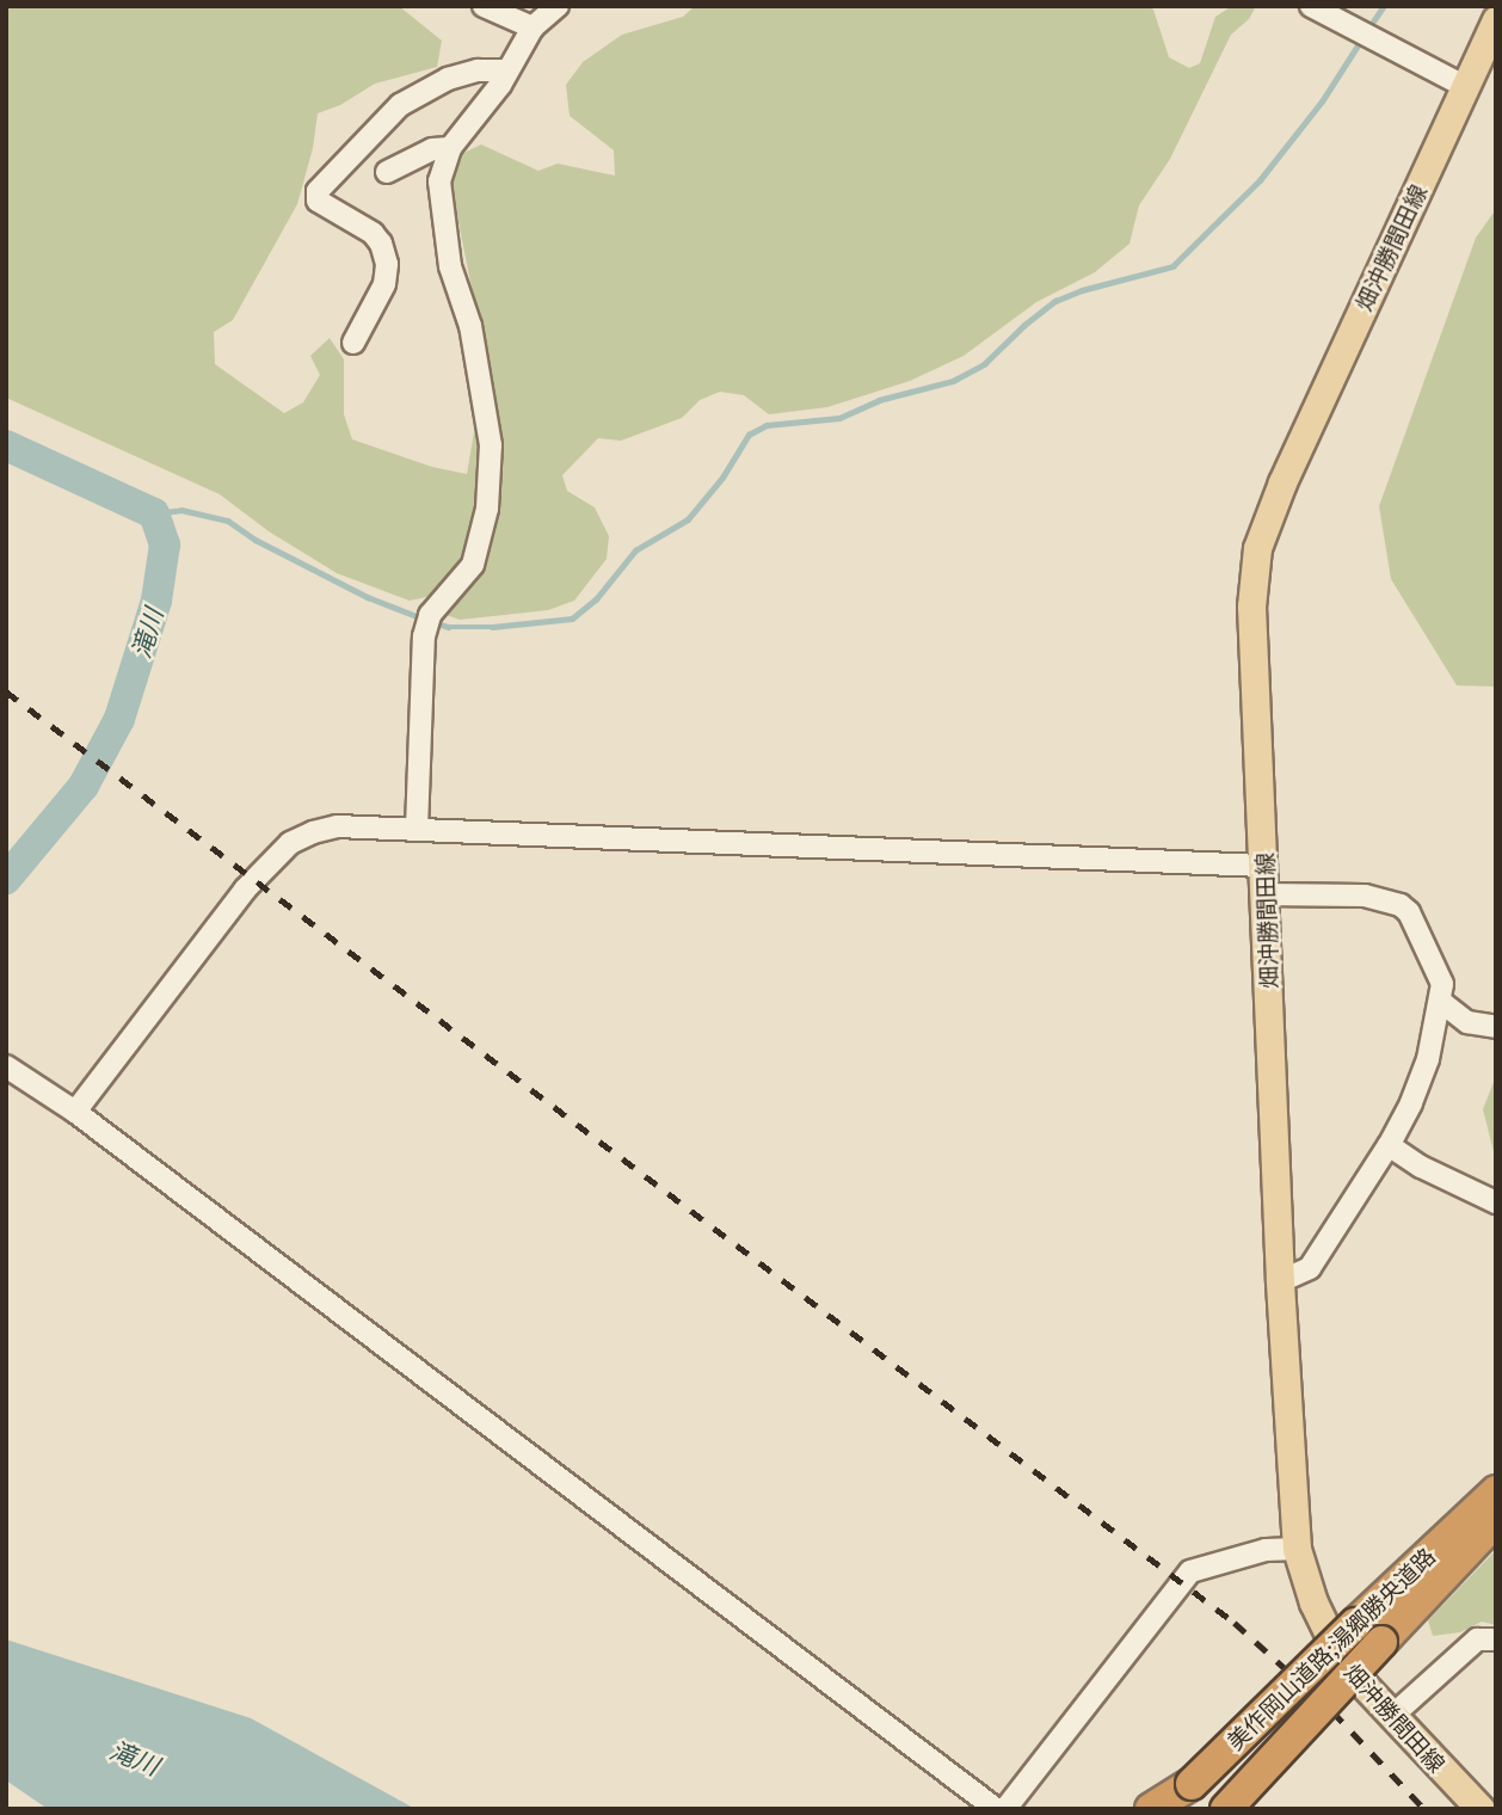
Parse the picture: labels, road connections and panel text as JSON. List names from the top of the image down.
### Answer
{
  "streets": {
    "highway": ["美作岡山道路;湯郷勝央道路"],
    "main road": ["畑沖勝間田線"]
  },
  "water": ["滝川"]
}
